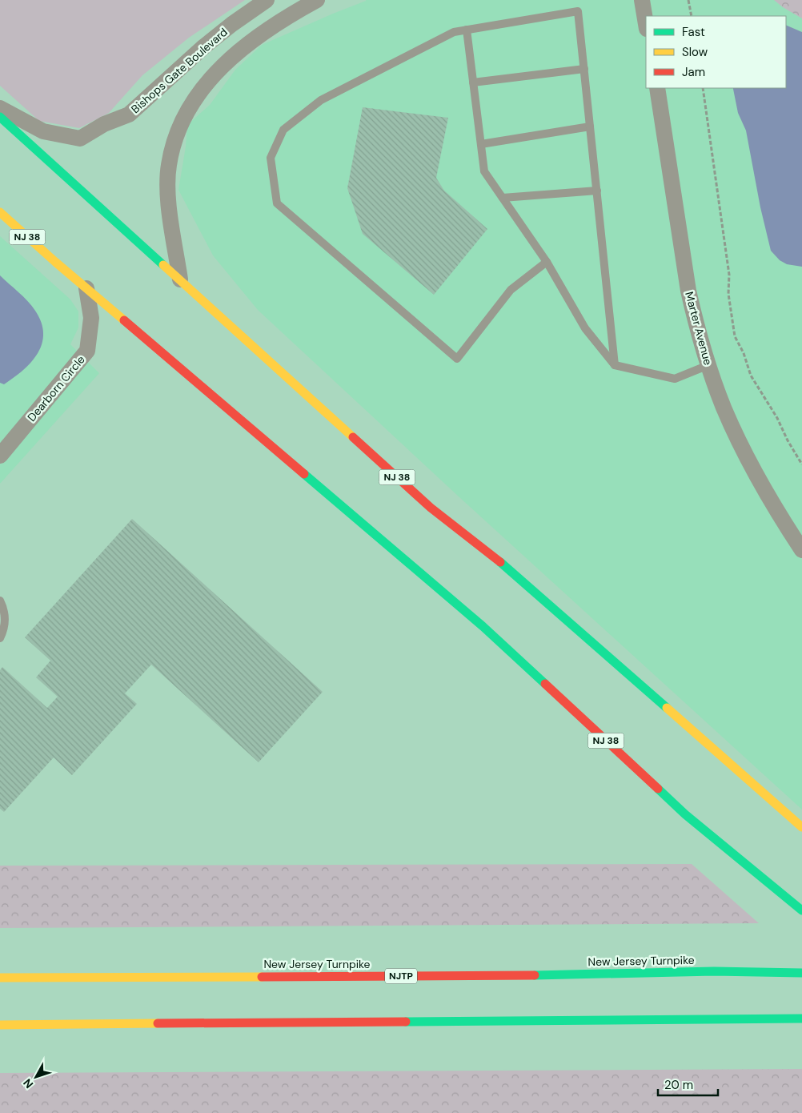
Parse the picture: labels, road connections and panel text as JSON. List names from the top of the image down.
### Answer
{
  "streets": {
    "highway": ["NJ 38", "New Jersey Turnpike", "NJTP"],
    "street": ["Bishops Gate Boulevard", "Marter Avenue", "Dearborn Circle"]
  },
  "crossings": [
    ["NJ 38", "Dearborn Circle"]
  ],
  "legend": ["Fast", "Slow", "Jam"],
  "scale_bar": "20 m",
  "north": "bottom left"
}
